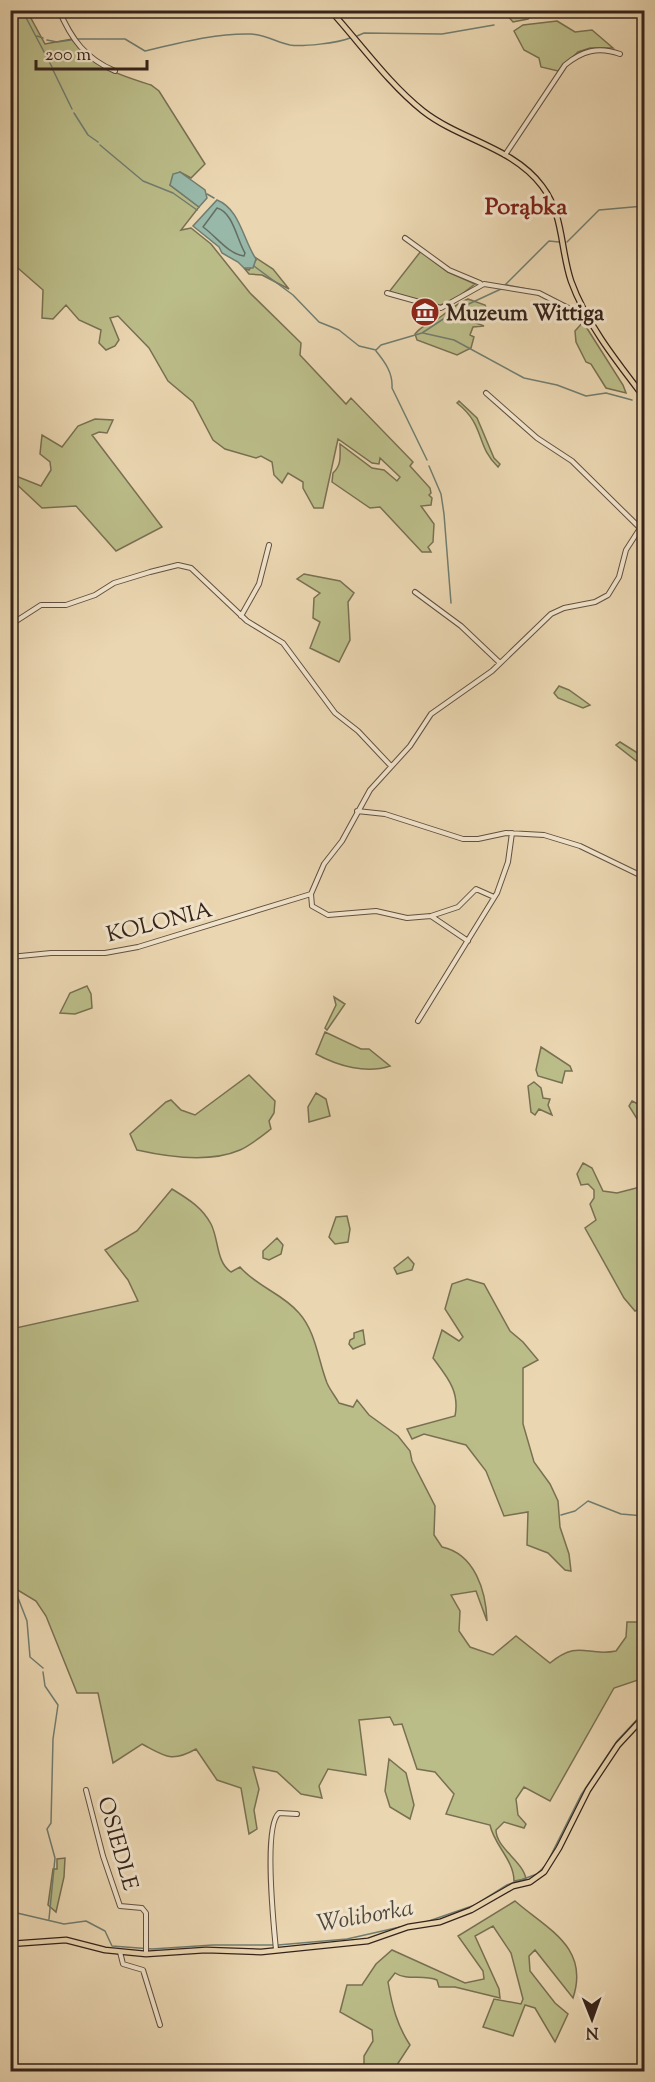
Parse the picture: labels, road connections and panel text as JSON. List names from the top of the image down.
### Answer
{
  "streets": {
    "street": ["KOLONIA", "OSIEDLE"]
  },
  "districts": ["Porąbka"],
  "water": ["Woliborka"],
  "places": {
    "museum": ["Muzeum Wittiga"]
  },
  "scale_bar": "200 m",
  "north": "bottom"
}
